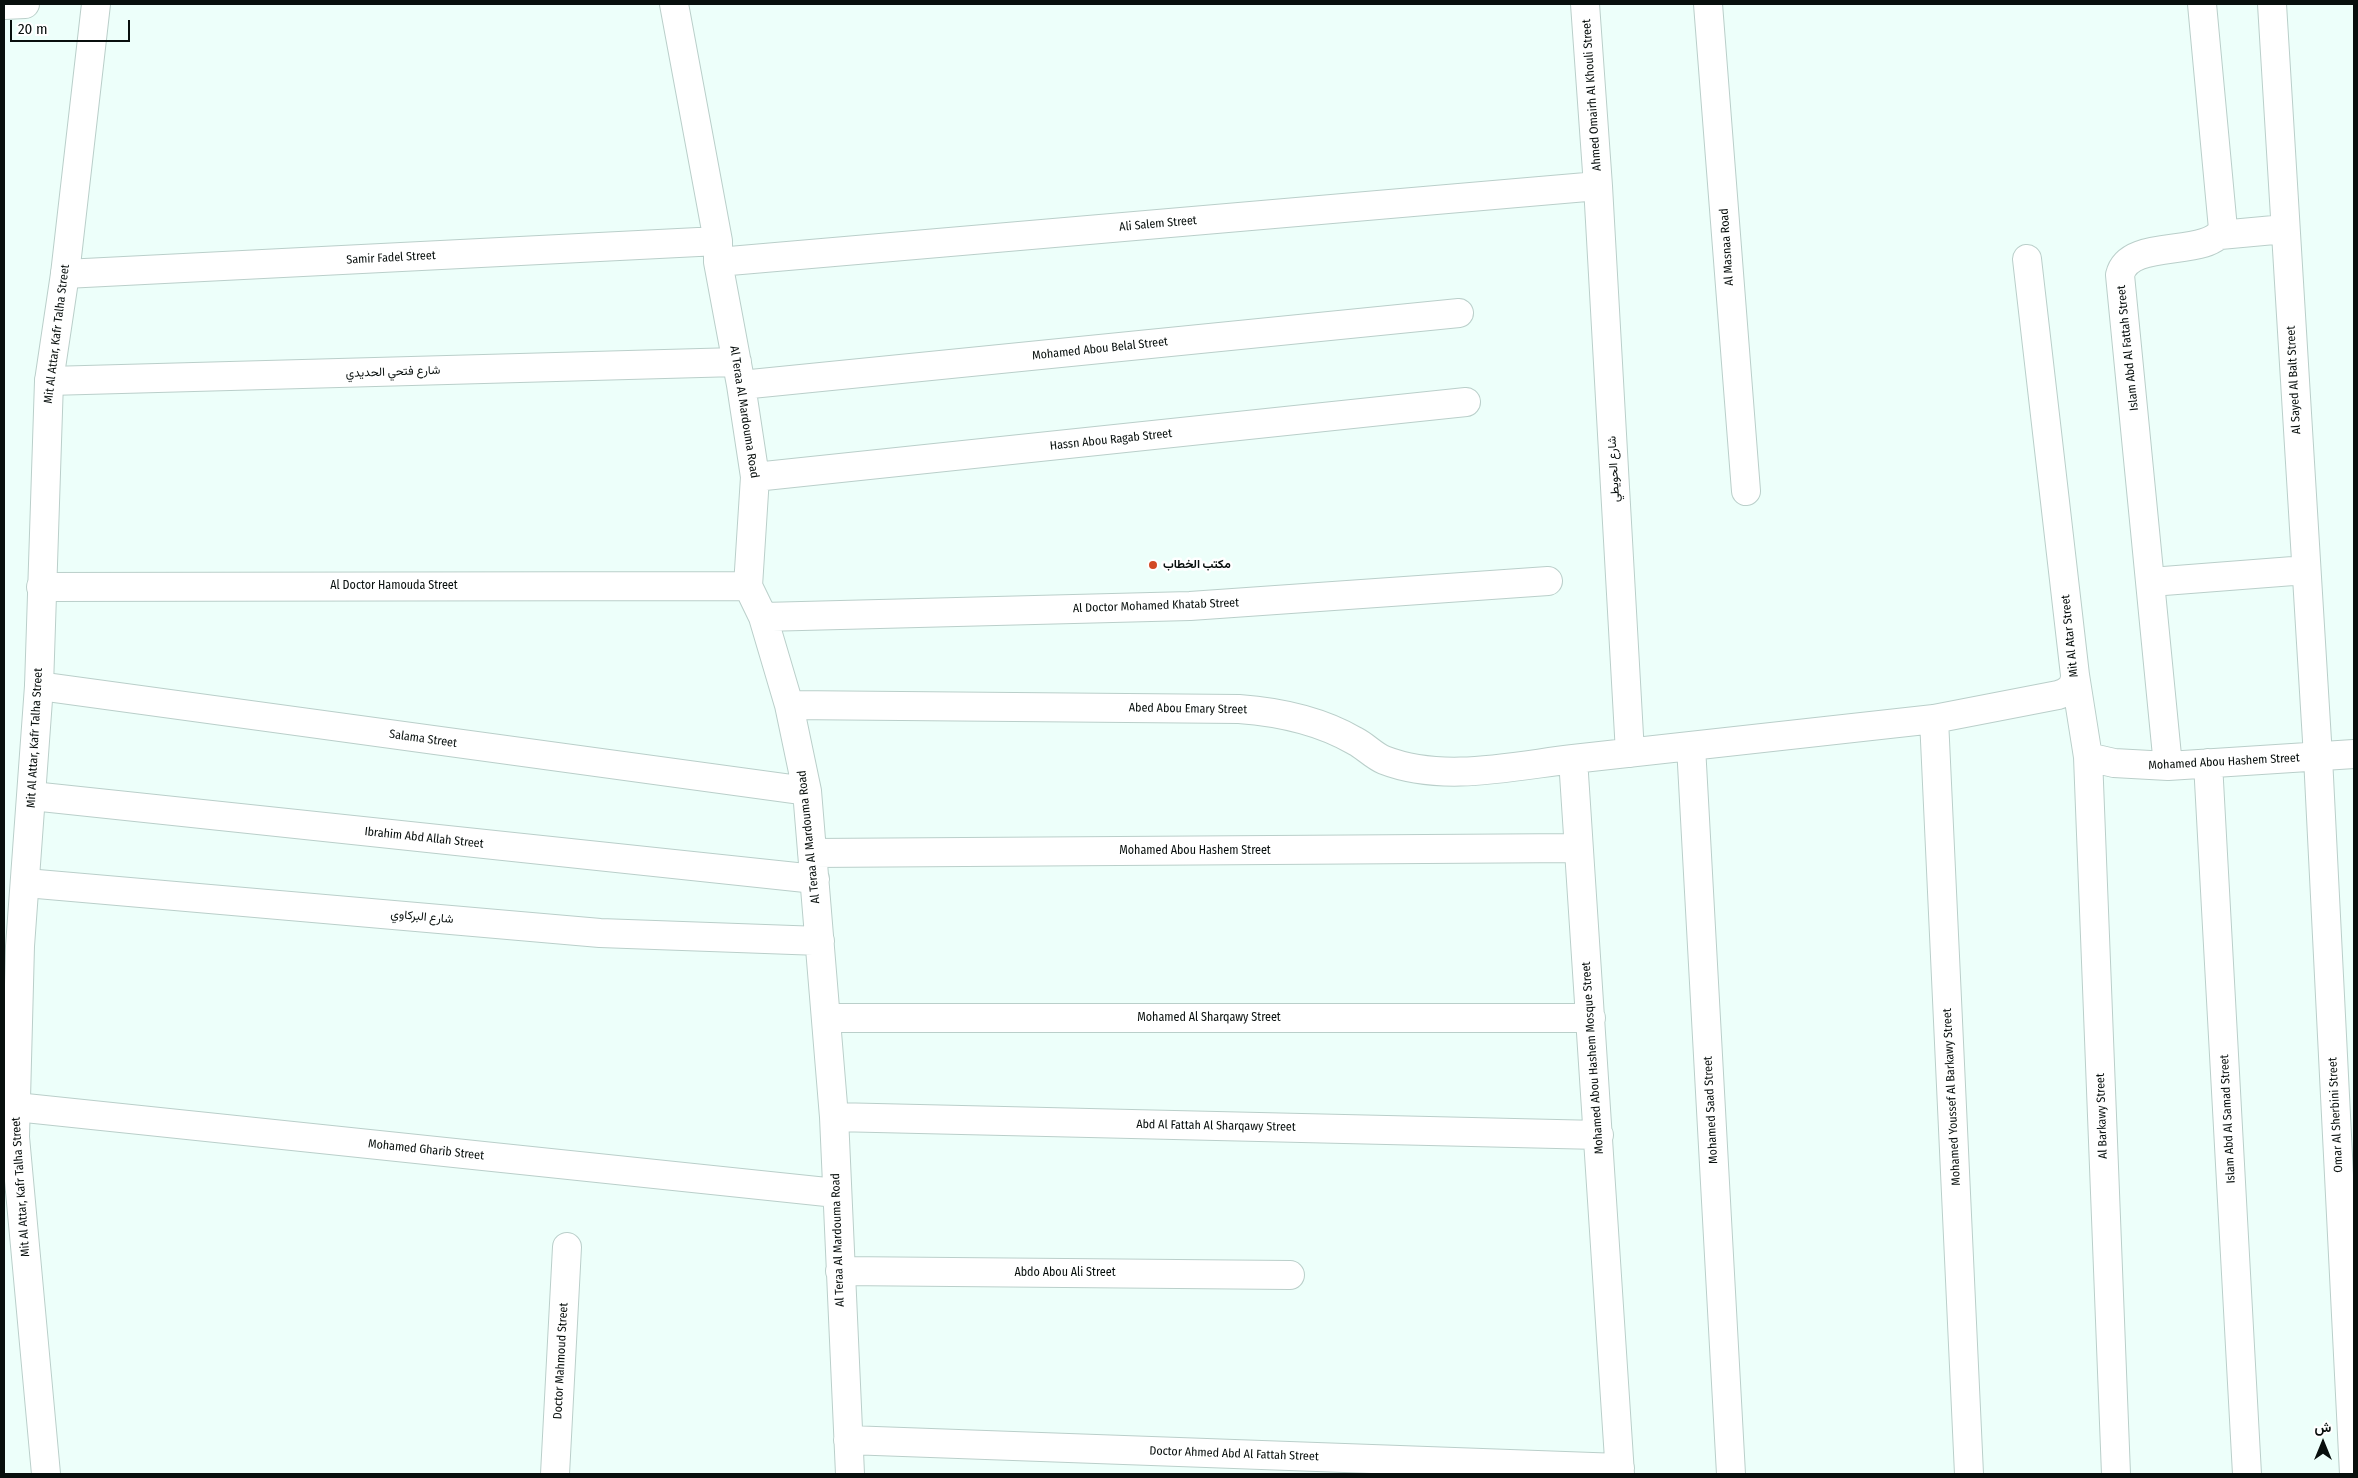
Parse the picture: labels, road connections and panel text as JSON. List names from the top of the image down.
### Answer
{
  "streets": {
    "street": [
      "Ahmed Omairh Al Khouli Street",
      "Ali Salem Street",
      "Al Masnaa Road",
      "Samir Fadel Street",
      "Mit Al Attar, Kafr Talha Street",
      "Islam Abd Al Fattah Street",
      "Mohamed Abou Belal Street",
      "شارع فتحي الحديدي",
      "Al Sayed Al Balt Street",
      "Al Teraa Al Mardouma Road",
      "Hassn Abou Ragab Street",
      "شارع الحويطي",
      "Al Doctor Hamouda Street",
      "Al Doctor Mohamed Khatab Street",
      "Mit Al Atar Street",
      "Abed Abou Emary Street",
      "Salama Street",
      "Mohamed Abou Hashem Street",
      "Ibrahim Abd Allah Street",
      "شارع البركاوي",
      "Mohamed Al Sharqawy Street",
      "Mohamed Abou Hashem Mosque Street",
      "Mohamed Youssef Al Barkawy Street",
      "Mohamed Saad Street",
      "Omar Al Sherbini Street",
      "Al Barkawy Street",
      "Islam Abd Al Samad Street",
      "Abd Al Fattah Al Sharqawy Street",
      "Mohamed Gharib Street",
      "Abdo Abou Ali Street",
      "Doctor Mahmoud Street",
      "Doctor Ahmed Abd Al Fattah Street"
    ]
  },
  "crossings": [
    ["Ahmed Omairh Al Khouli Street", "Ali Salem Street"],
    ["Ahmed Omairh Al Khouli Street", "شارع الحويطي"],
    ["Ali Salem Street", "Samir Fadel Street"],
    ["Ali Salem Street", "Al Teraa Al Mardouma Road"],
    ["Ali Salem Street", "شارع الحويطي"],
    ["Samir Fadel Street", "Mit Al Attar, Kafr Talha Street"],
    ["Samir Fadel Street", "Al Teraa Al Mardouma Road"],
    ["Mit Al Attar, Kafr Talha Street", "شارع فتحي الحديدي"],
    ["Mit Al Attar, Kafr Talha Street", "Al Doctor Hamouda Street"],
    ["Mit Al Attar, Kafr Talha Street", "Salama Street"],
    ["Mit Al Attar, Kafr Talha Street", "Ibrahim Abd Allah Street"],
    ["Mit Al Attar, Kafr Talha Street", "شارع البركاوي"],
    ["Mit Al Attar, Kafr Talha Street", "Mohamed Gharib Street"],
    ["Islam Abd Al Fattah Street", "Al Sayed Al Balt Street"],
    ["Islam Abd Al Fattah Street", "Mohamed Abou Hashem Street"],
    ["Mohamed Abou Belal Street", "شارع فتحي الحديدي"],
    ["Mohamed Abou Belal Street", "Al Teraa Al Mardouma Road"],
    ["شارع فتحي الحديدي", "Al Teraa Al Mardouma Road"],
    ["Al Sayed Al Balt Street", "Mohamed Abou Hashem Street"],
    ["Al Sayed Al Balt Street", "Omar Al Sherbini Street"],
    ["Al Teraa Al Mardouma Road", "Hassn Abou Ragab Street"],
    ["Al Teraa Al Mardouma Road", "Al Doctor Hamouda Street"],
    ["Al Teraa Al Mardouma Road", "Al Doctor Mohamed Khatab Street"],
    ["Al Teraa Al Mardouma Road", "Abed Abou Emary Street"],
    ["Al Teraa Al Mardouma Road", "Salama Street"],
    ["Al Teraa Al Mardouma Road", "Mohamed Abou Hashem Street"],
    ["Al Teraa Al Mardouma Road", "Ibrahim Abd Allah Street"],
    ["Al Teraa Al Mardouma Road", "شارع البركاوي"],
    ["Al Teraa Al Mardouma Road", "Mohamed Al Sharqawy Street"],
    ["Al Teraa Al Mardouma Road", "Abd Al Fattah Al Sharqawy Street"],
    ["Al Teraa Al Mardouma Road", "Mohamed Gharib Street"],
    ["Al Teraa Al Mardouma Road", "Abdo Abou Ali Street"],
    ["Al Teraa Al Mardouma Road", "Doctor Ahmed Abd Al Fattah Street"],
    ["Mit Al Atar Street", "Mohamed Youssef Al Barkawy Street"],
    ["Mit Al Atar Street", "Mohamed Saad Street"],
    ["Abed Abou Emary Street", "Mohamed Abou Hashem Mosque Street"],
    ["Mohamed Abou Hashem Street", "Ibrahim Abd Allah Street"],
    ["Mohamed Abou Hashem Street", "Mohamed Abou Hashem Mosque Street"],
    ["Mohamed Abou Hashem Street", "Omar Al Sherbini Street"],
    ["Mohamed Abou Hashem Street", "Al Barkawy Street"],
    ["Mohamed Abou Hashem Street", "Islam Abd Al Samad Street"],
    ["Mohamed Al Sharqawy Street", "Mohamed Abou Hashem Mosque Street"],
    ["Mohamed Abou Hashem Mosque Street", "Abd Al Fattah Al Sharqawy Street"],
    ["Mohamed Abou Hashem Mosque Street", "Doctor Ahmed Abd Al Fattah Street"]
  ],
  "places": ["مكتب الخطاب"],
  "scale_bar": "20 m",
  "north": "top"
}
